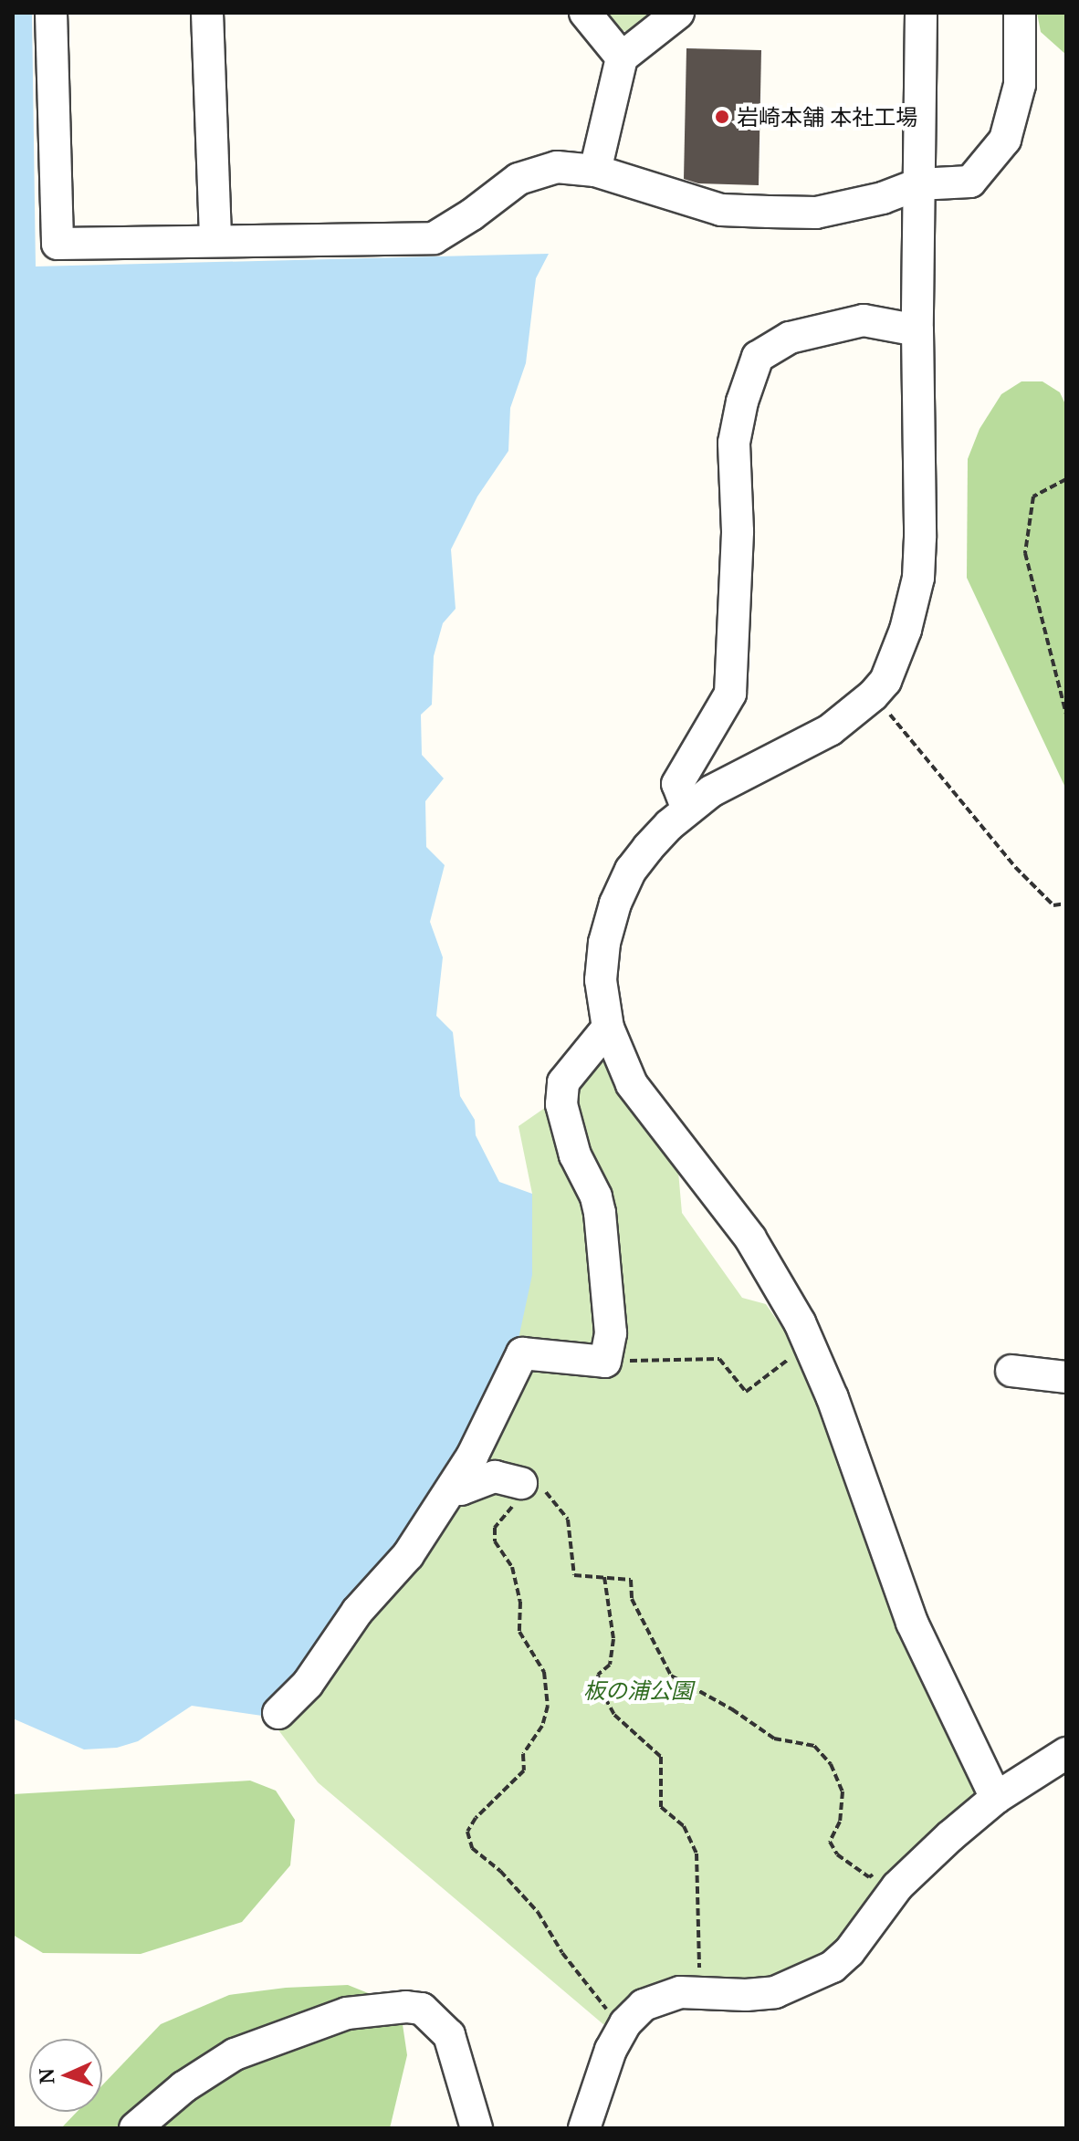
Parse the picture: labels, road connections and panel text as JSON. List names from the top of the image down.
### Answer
{
  "parks": ["板の浦公園"],
  "places": ["岩崎本舗 本社工場"],
  "north": "left"
}
